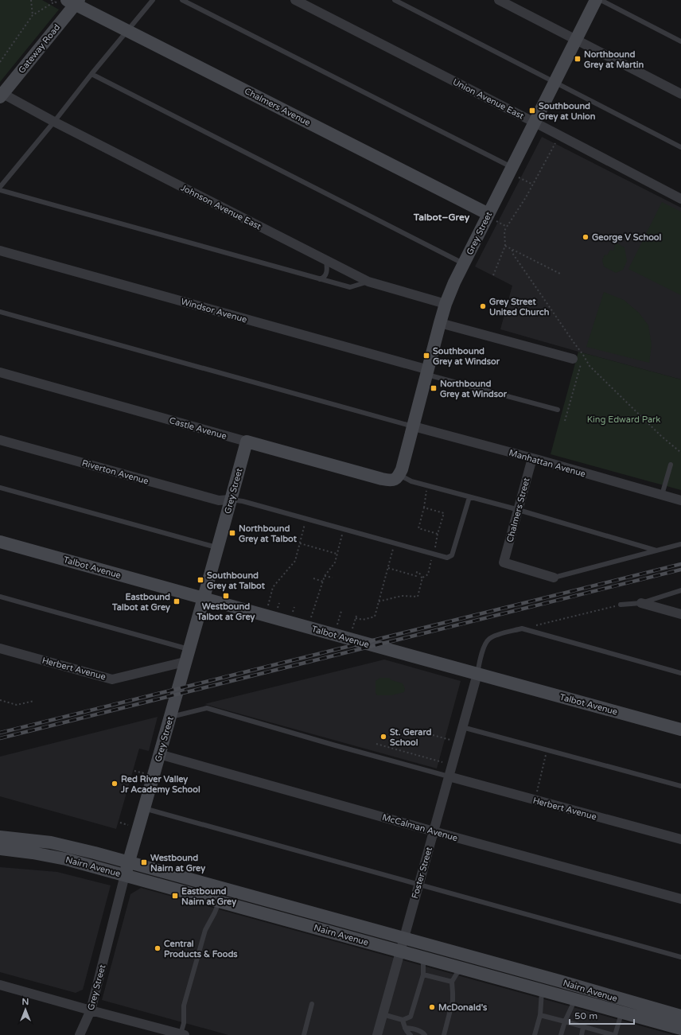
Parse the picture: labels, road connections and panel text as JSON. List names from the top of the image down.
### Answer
{
  "streets": {
    "street": [
      "Gateway Road",
      "Union Avenue East",
      "Chalmers Avenue",
      "Johnson Avenue East",
      "Grey Street",
      "Windsor Avenue",
      "Castle Avenue",
      "Manhattan Avenue",
      "Riverton Avenue",
      "Chalmers Street",
      "Talbot Avenue",
      "Herbert Avenue",
      "McCalman Avenue",
      "Nairn Avenue",
      "Foster Street"
    ]
  },
  "crossings": [
    ["Gateway Road", "Chalmers Avenue"],
    ["Gateway Road", "Johnson Avenue East"],
    ["Union Avenue East", "Grey Street"],
    ["Chalmers Avenue", "Grey Street"],
    ["Johnson Avenue East", "Grey Street"],
    ["Grey Street", "Windsor Avenue"],
    ["Grey Street", "Castle Avenue"],
    ["Grey Street", "Manhattan Avenue"],
    ["Grey Street", "Riverton Avenue"],
    ["Grey Street", "Talbot Avenue"],
    ["Grey Street", "Herbert Avenue"],
    ["Grey Street", "McCalman Avenue"],
    ["Grey Street", "Nairn Avenue"],
    ["Manhattan Avenue", "Chalmers Street"],
    ["Talbot Avenue", "Foster Street"],
    ["Herbert Avenue", "Foster Street"],
    ["McCalman Avenue", "Foster Street"],
    ["Nairn Avenue", "Foster Street"]
  ],
  "districts": ["Talbot–Grey"],
  "parks": ["King Edward Park"],
  "places": {
    "transit": [
      "Northbound Grey at Martin",
      "Southbound Grey at Union",
      "Southbound Grey at Windsor",
      "Northbound Grey at Windsor",
      "Northbound Grey at Talbot",
      "Southbound Grey at Talbot",
      "Westbound Talbot at Grey",
      "Eastbound Talbot at Grey",
      "Westbound Nairn at Grey",
      "Eastbound Nairn at Grey"
    ],
    "other": [
      "George V School",
      "Grey Street United Church",
      "St. Gerard School",
      "Red River Valley Jr Academy School",
      "Central Products & Foods",
      "McDonald's"
    ]
  },
  "scale_bar": "50 m",
  "north": "top"
}
